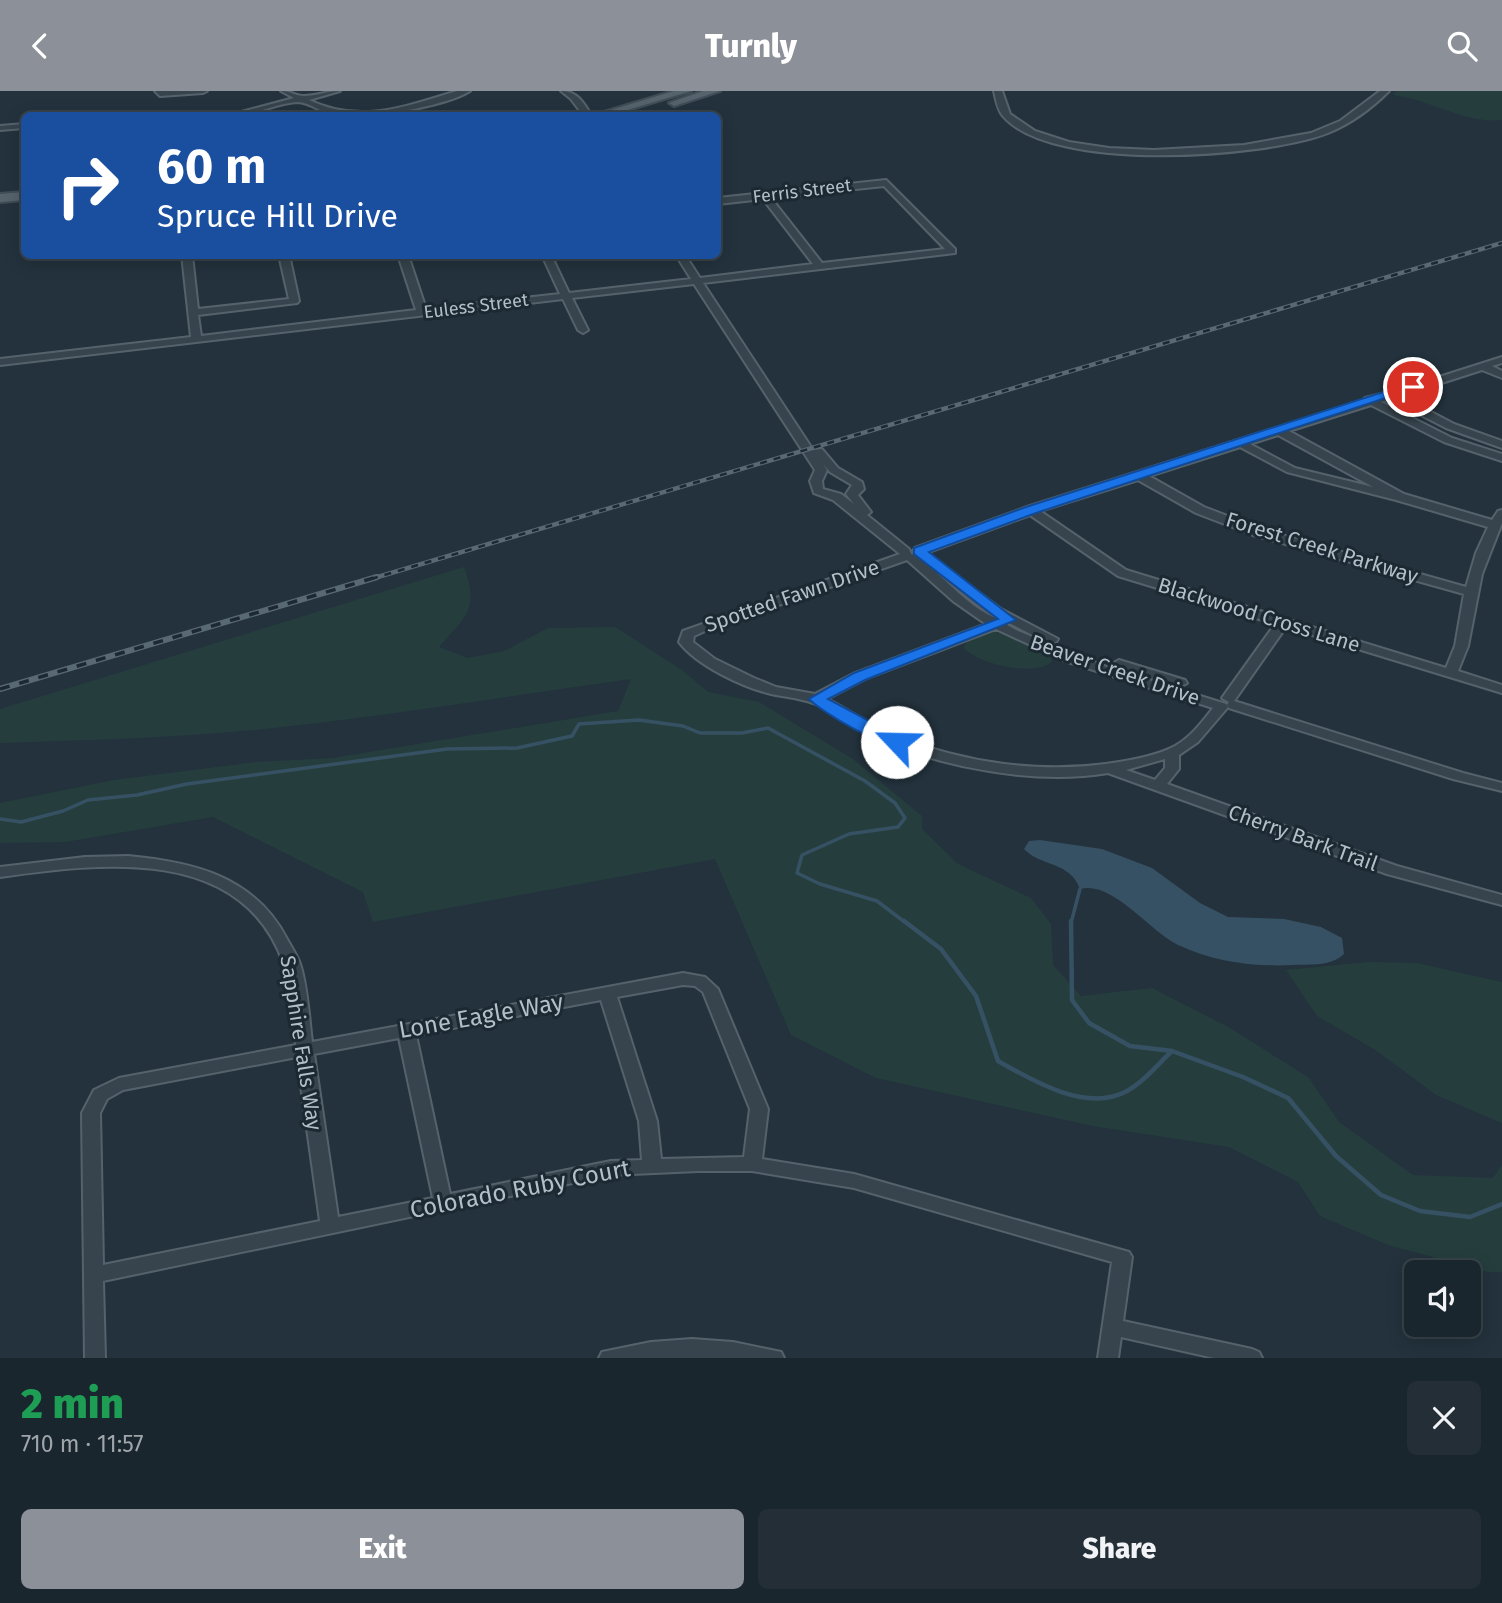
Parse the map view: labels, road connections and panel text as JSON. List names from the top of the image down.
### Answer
{
  "streets": {
    "street": [
      "Ferris Street",
      "Euless Street",
      "Forest Creek Parkway",
      "Spotted Fawn Drive",
      "Blackwood Cross Lane",
      "Beaver Creek Drive",
      "Cherry Bark Trail",
      "Lone Eagle Way",
      "Sapphire Falls Way",
      "Colorado Ruby Court"
    ]
  },
  "crossings": [
    ["Ferris Street", "Euless Street"],
    ["Forest Creek Parkway", "Spotted Fawn Drive"],
    ["Spotted Fawn Drive", "Blackwood Cross Lane"],
    ["Spotted Fawn Drive", "Beaver Creek Drive"],
    ["Lone Eagle Way", "Sapphire Falls Way"],
    ["Lone Eagle Way", "Colorado Ruby Court"],
    ["Sapphire Falls Way", "Colorado Ruby Court"]
  ],
  "page": {
    "header": "Turnly",
    "turn": ["60 m", "Spruce Hill Drive"],
    "heading": ["2 min", "710 m · 11:57"],
    "buttons": ["Exit", "Share"]
  }
}
